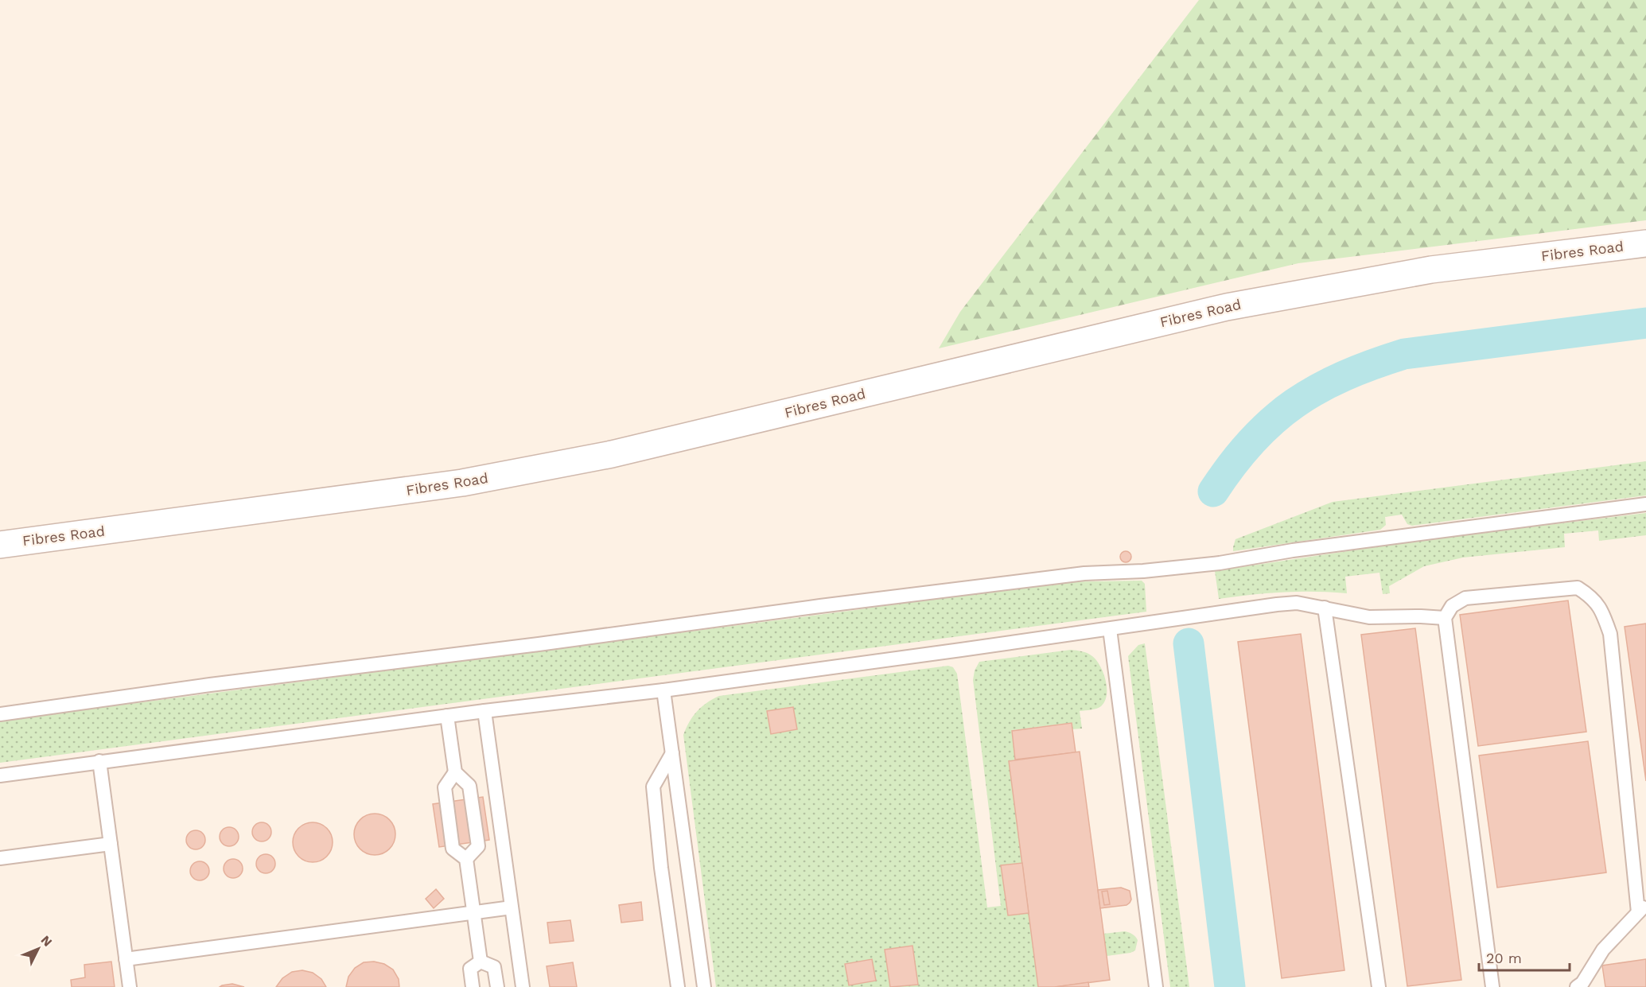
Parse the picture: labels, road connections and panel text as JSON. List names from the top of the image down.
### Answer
{
  "streets": {
    "street": ["Fibres Road"]
  },
  "scale_bar": "20 m",
  "north": "top right"
}
